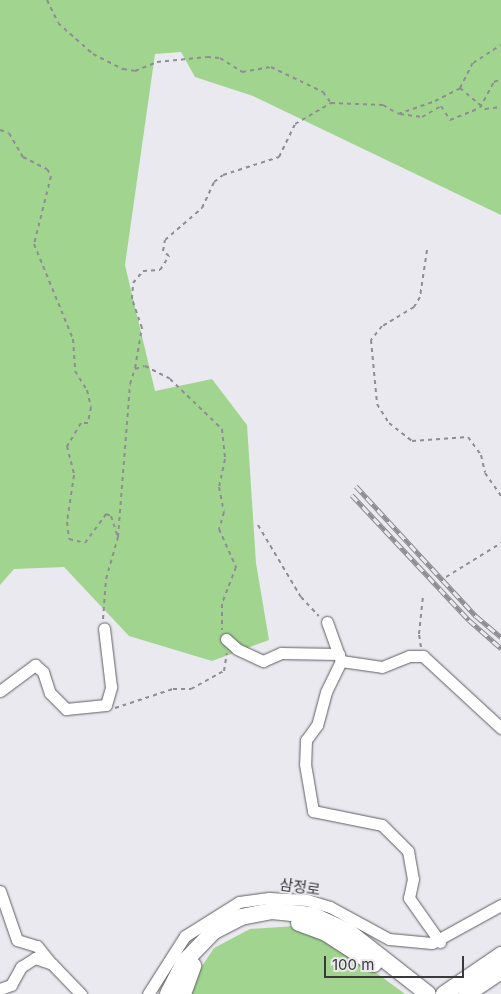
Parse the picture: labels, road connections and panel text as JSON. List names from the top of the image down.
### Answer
{
  "streets": {
    "street": ["삼정로"]
  },
  "scale_bar": "100 m"
}
